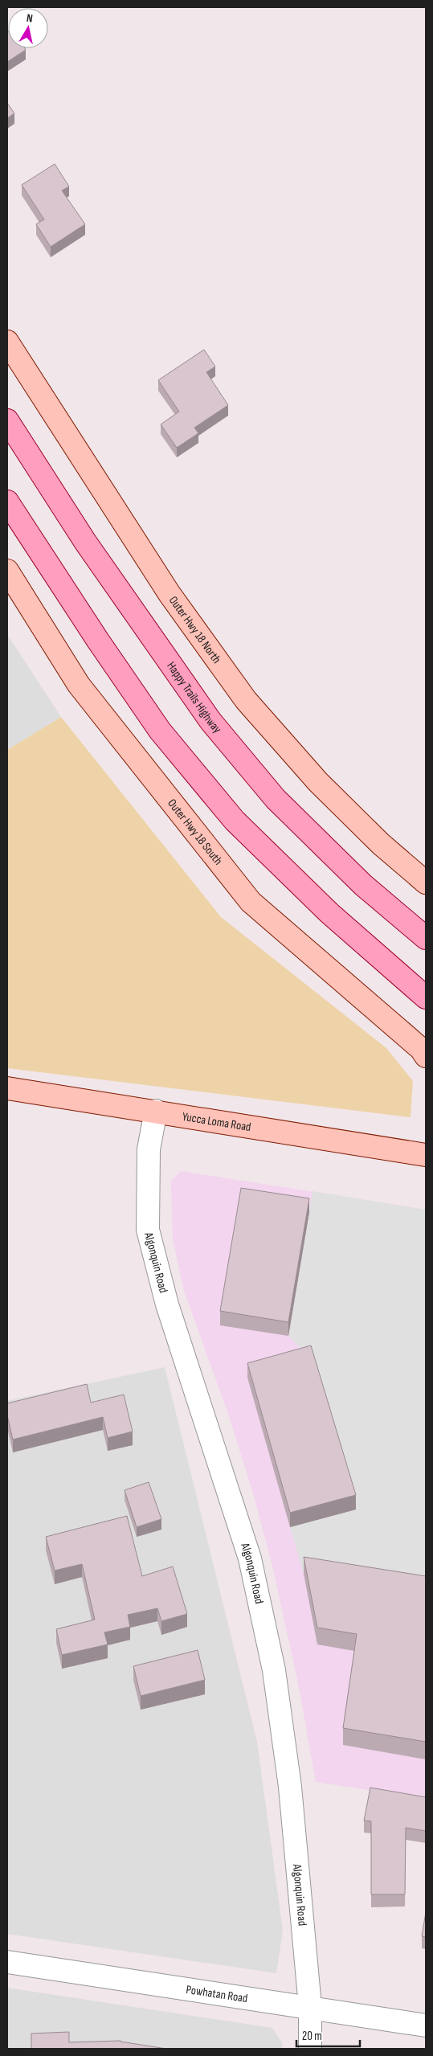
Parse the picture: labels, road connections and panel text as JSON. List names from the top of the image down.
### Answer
{
  "streets": {
    "main road": ["Happy Trails Highway"],
    "street": [
      "Outer Hwy 18 North",
      "Outer Hwy 18 South",
      "Yucca Loma Road",
      "Algonquin Road",
      "Powhatan Road"
    ]
  },
  "crossings": [
    ["Yucca Loma Road", "Algonquin Road"],
    ["Algonquin Road", "Powhatan Road"]
  ],
  "scale_bar": "20 m",
  "north": "top"
}
